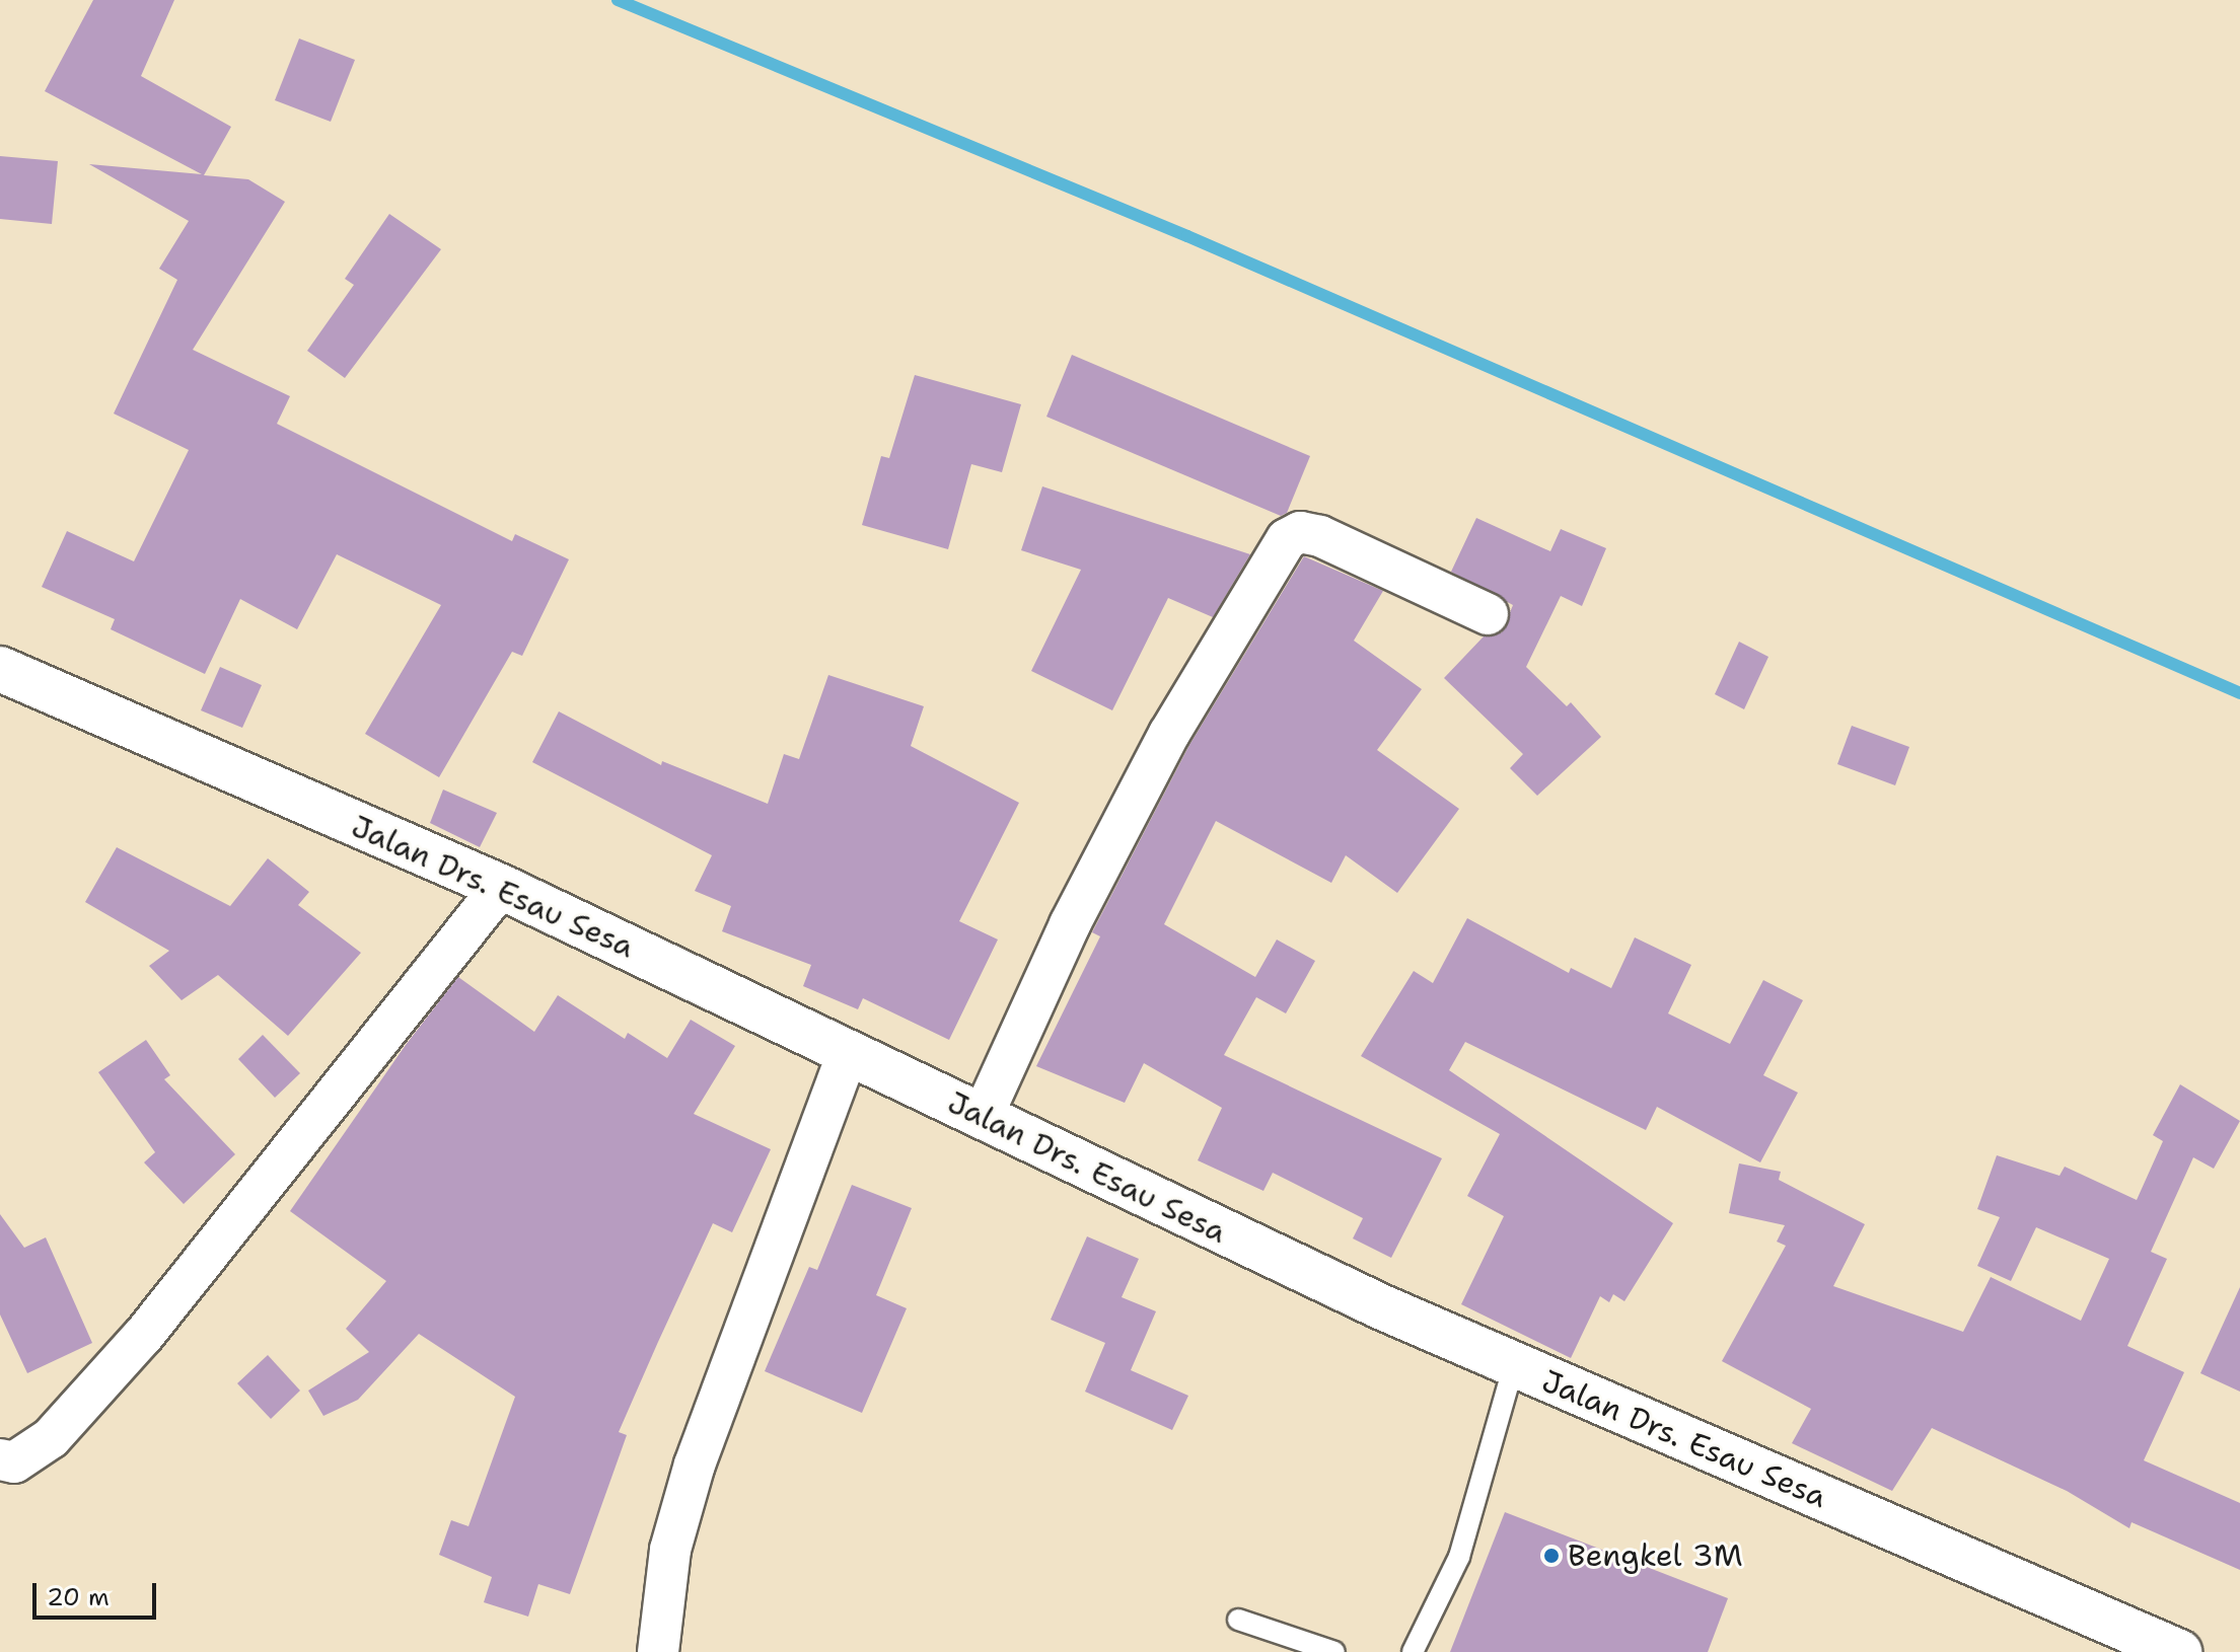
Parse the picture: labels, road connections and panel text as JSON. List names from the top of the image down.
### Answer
{
  "streets": {
    "highway": ["Jalan Drs. Esau Sesa"]
  },
  "places": ["Bengkel 3M"],
  "scale_bar": "20 m"
}
